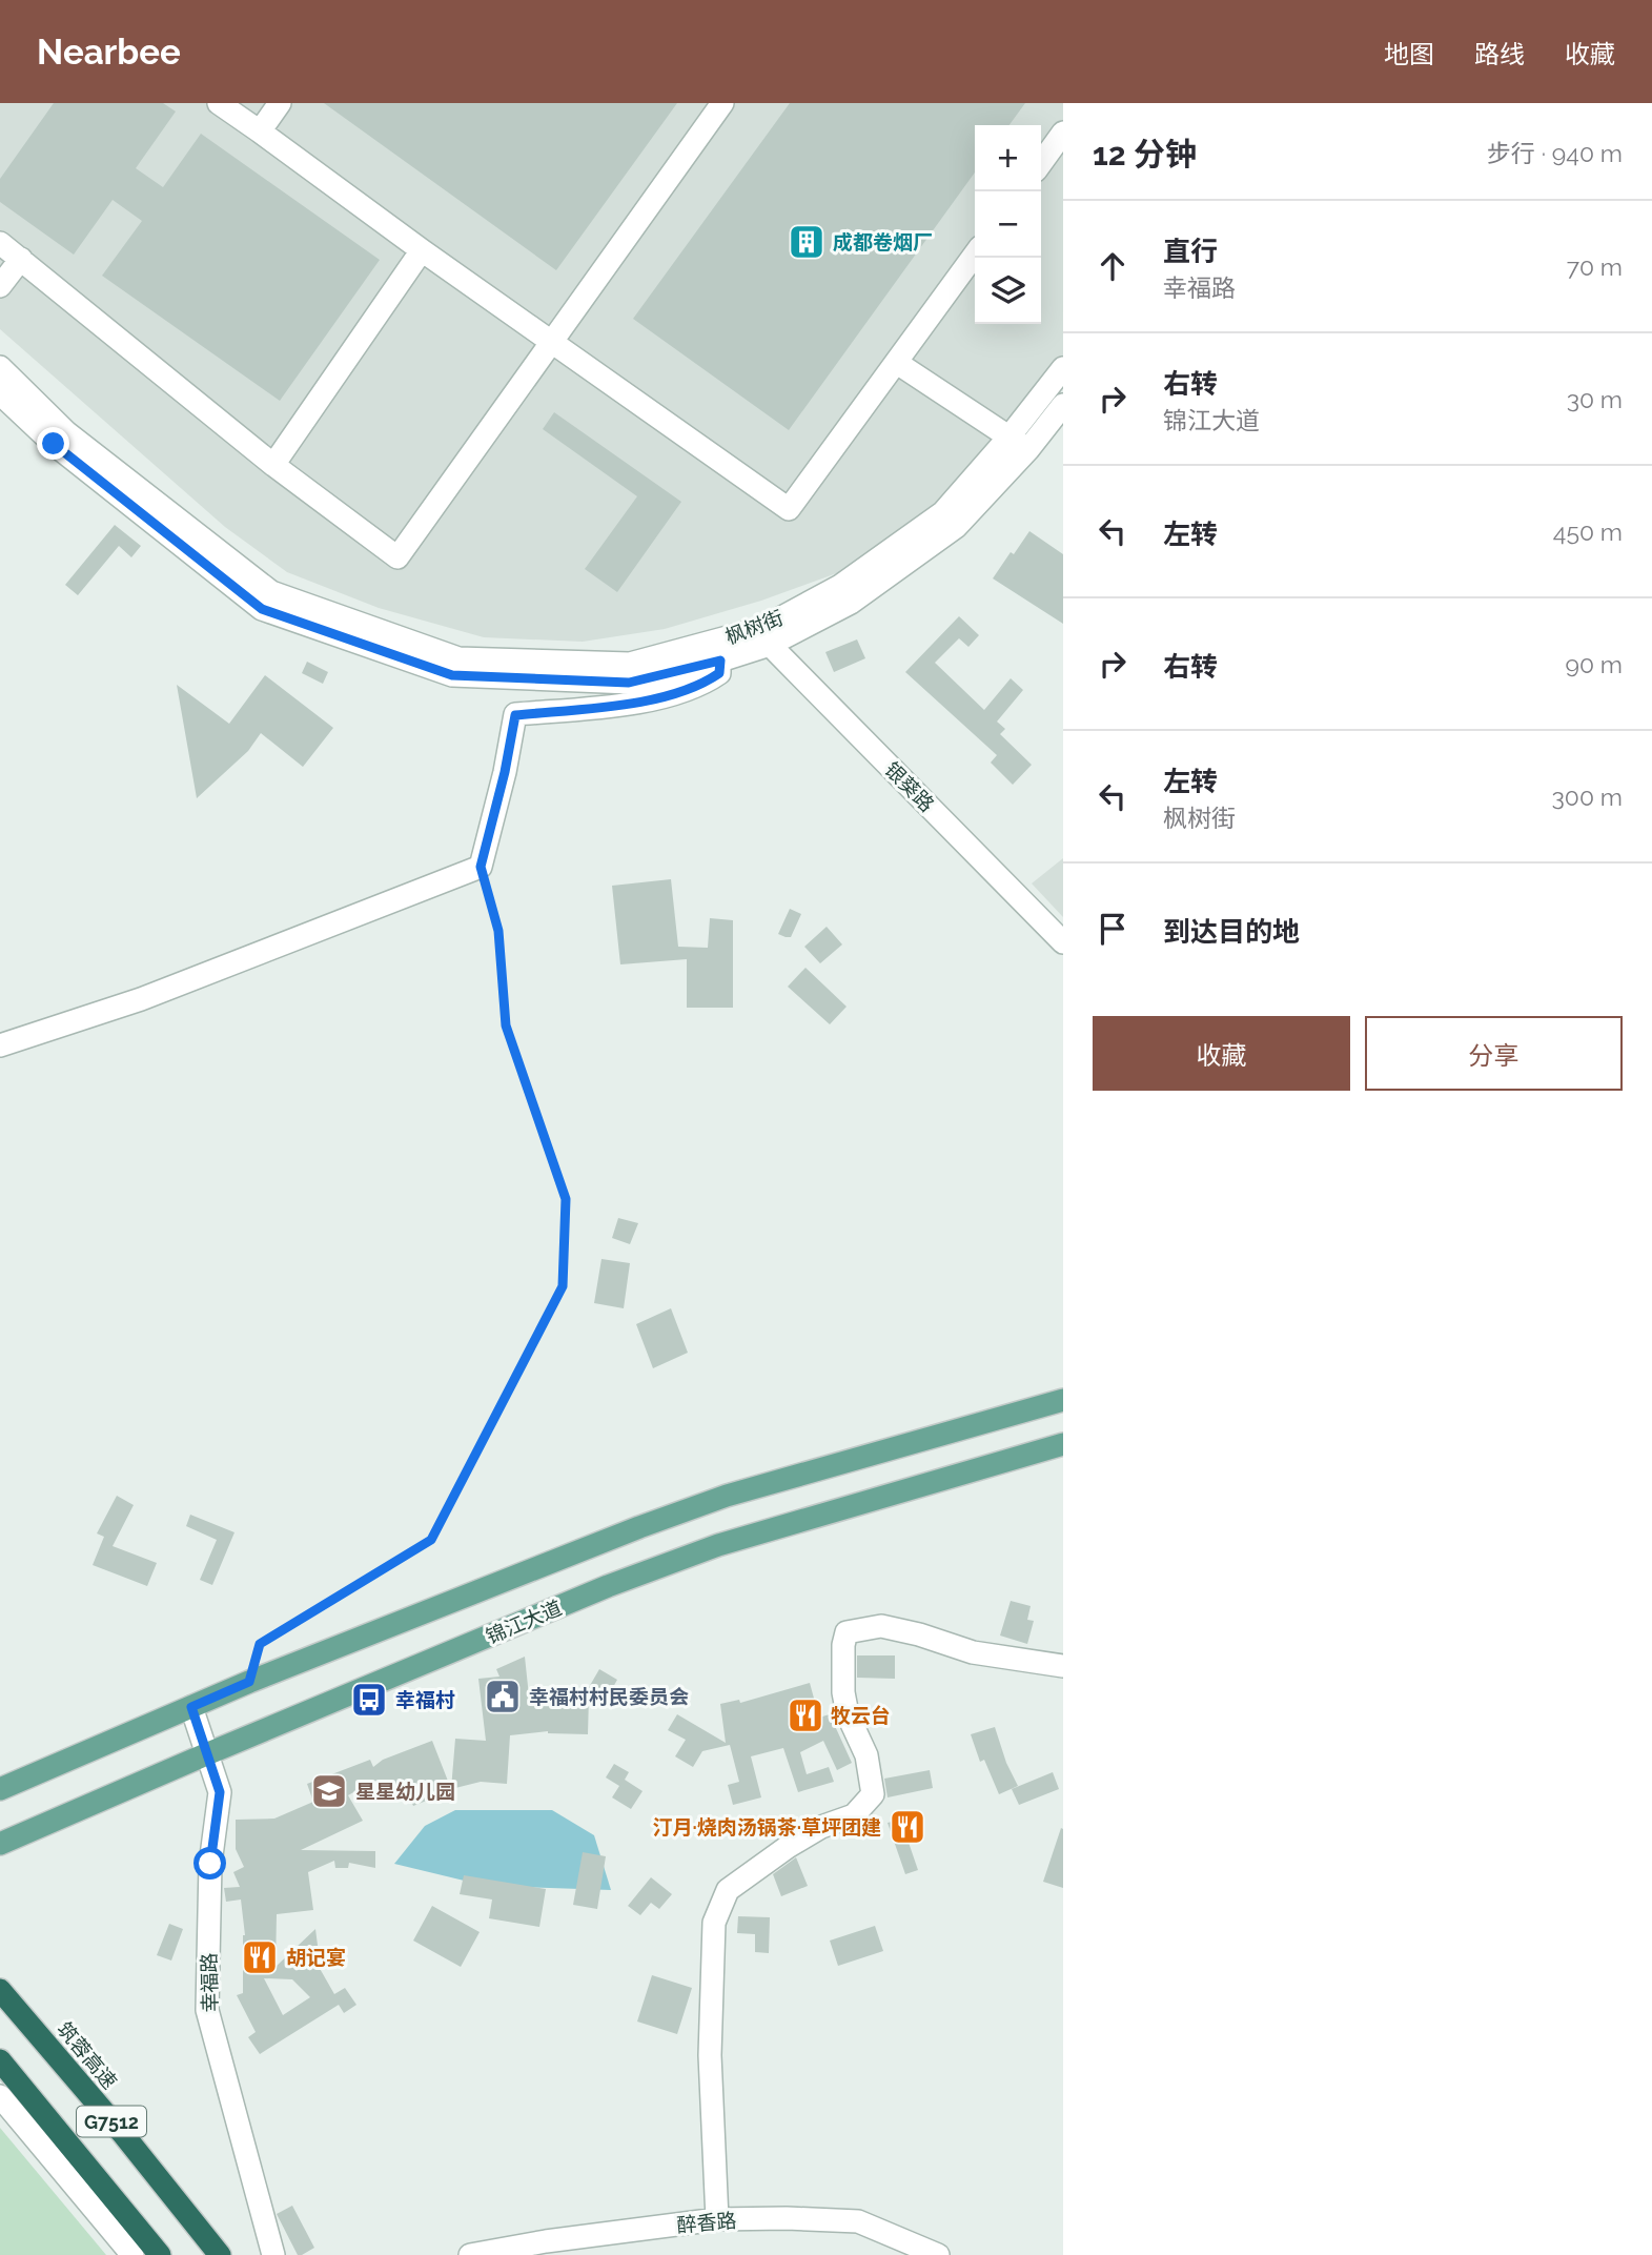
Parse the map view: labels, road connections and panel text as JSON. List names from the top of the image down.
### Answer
{
  "streets": {
    "highway": ["筑蓉高速", "G7512"],
    "main road": ["锦江大道"],
    "street": [
      "枫树街",
      "银葵路",
      "幸福路",
      "醉香路"
    ]
  },
  "crossings": [
    ["枫树街", "银葵路"],
    ["锦江大道", "幸福路"]
  ],
  "places": {
    "building": ["成都卷烟厂"],
    "public building": ["幸福村村民委员会"],
    "bus stop": ["幸福村"],
    "restaurant": ["牧云台", "汀月·烧肉汤锅茶·草坪团建", "胡记宴"],
    "school or university": ["星星幼儿园"]
  },
  "page": {
    "header": "Nearbee",
    "nav": ["地图", "路线", "收藏"],
    "heading": ["12 分钟", "步行 · 940 m"],
    "map_buttons": ["+", "−"],
    "list": [
      ["直行", "幸福路", "70 m"],
      ["右转", "锦江大道", "30 m"],
      ["左转", "450 m"],
      ["右转", "90 m"],
      ["左转", "枫树街", "300 m"],
      "到达目的地"
    ],
    "buttons": ["收藏", "分享"]
  }
}
